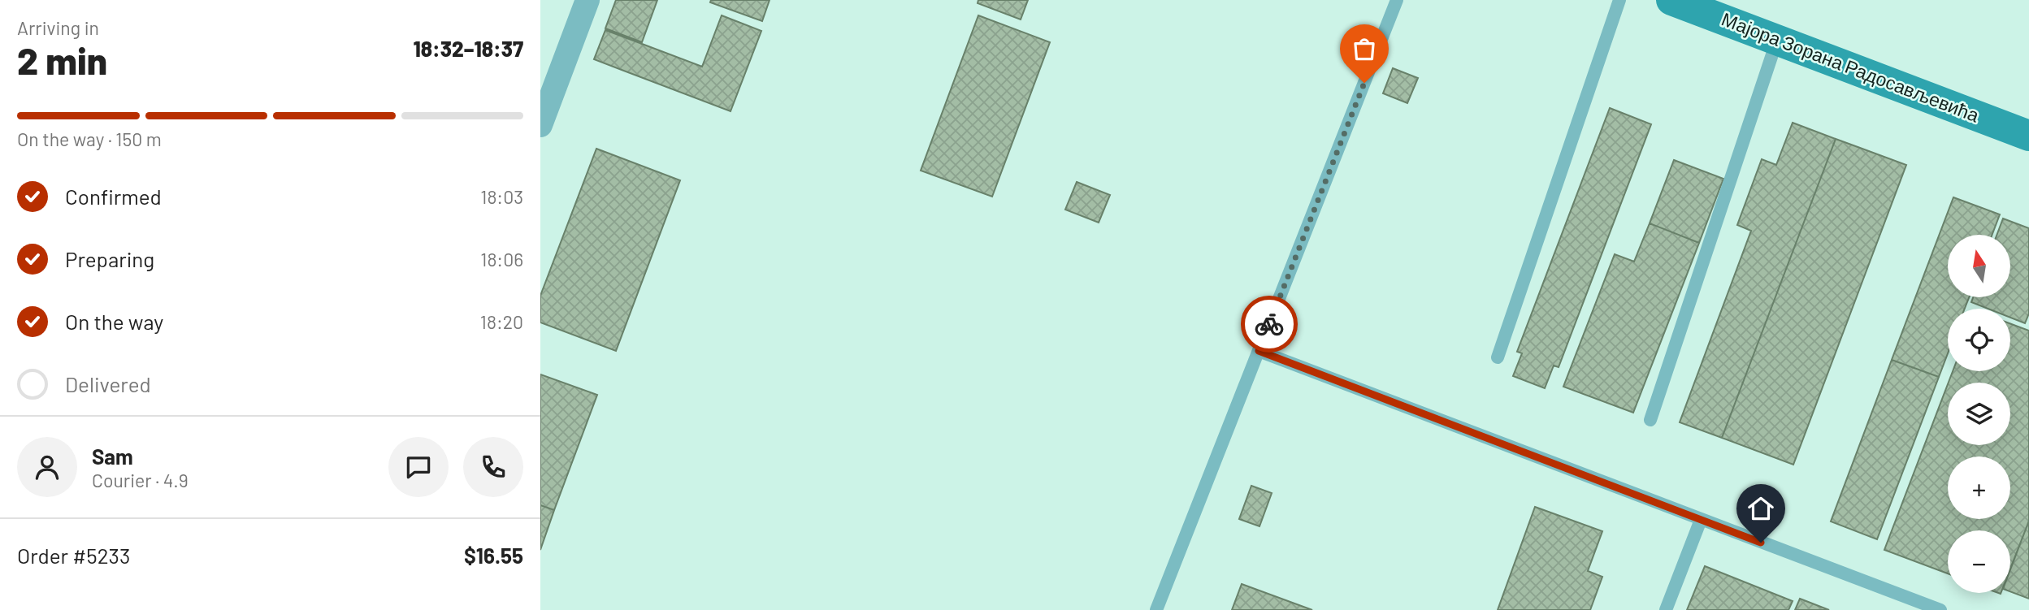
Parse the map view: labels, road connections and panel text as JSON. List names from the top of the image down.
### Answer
{
  "streets": {
    "main road": ["Мајора Зорана Радосављевића"]
  },
  "north": "top",
  "page": {
    "heading": ["2 min", "Arriving in", "18:32–18:37"],
    "panel": [
      "Sam",
      "Courier · 4.9",
      "Order #5233",
      "$16.55"
    ],
    "bar": "On the way · 150 m",
    "list": [
      ["Confirmed", "18:03"],
      ["Preparing", "18:06"],
      ["On the way", "18:20"],
      "Delivered"
    ],
    "map_buttons": ["+", "−"]
  }
}
